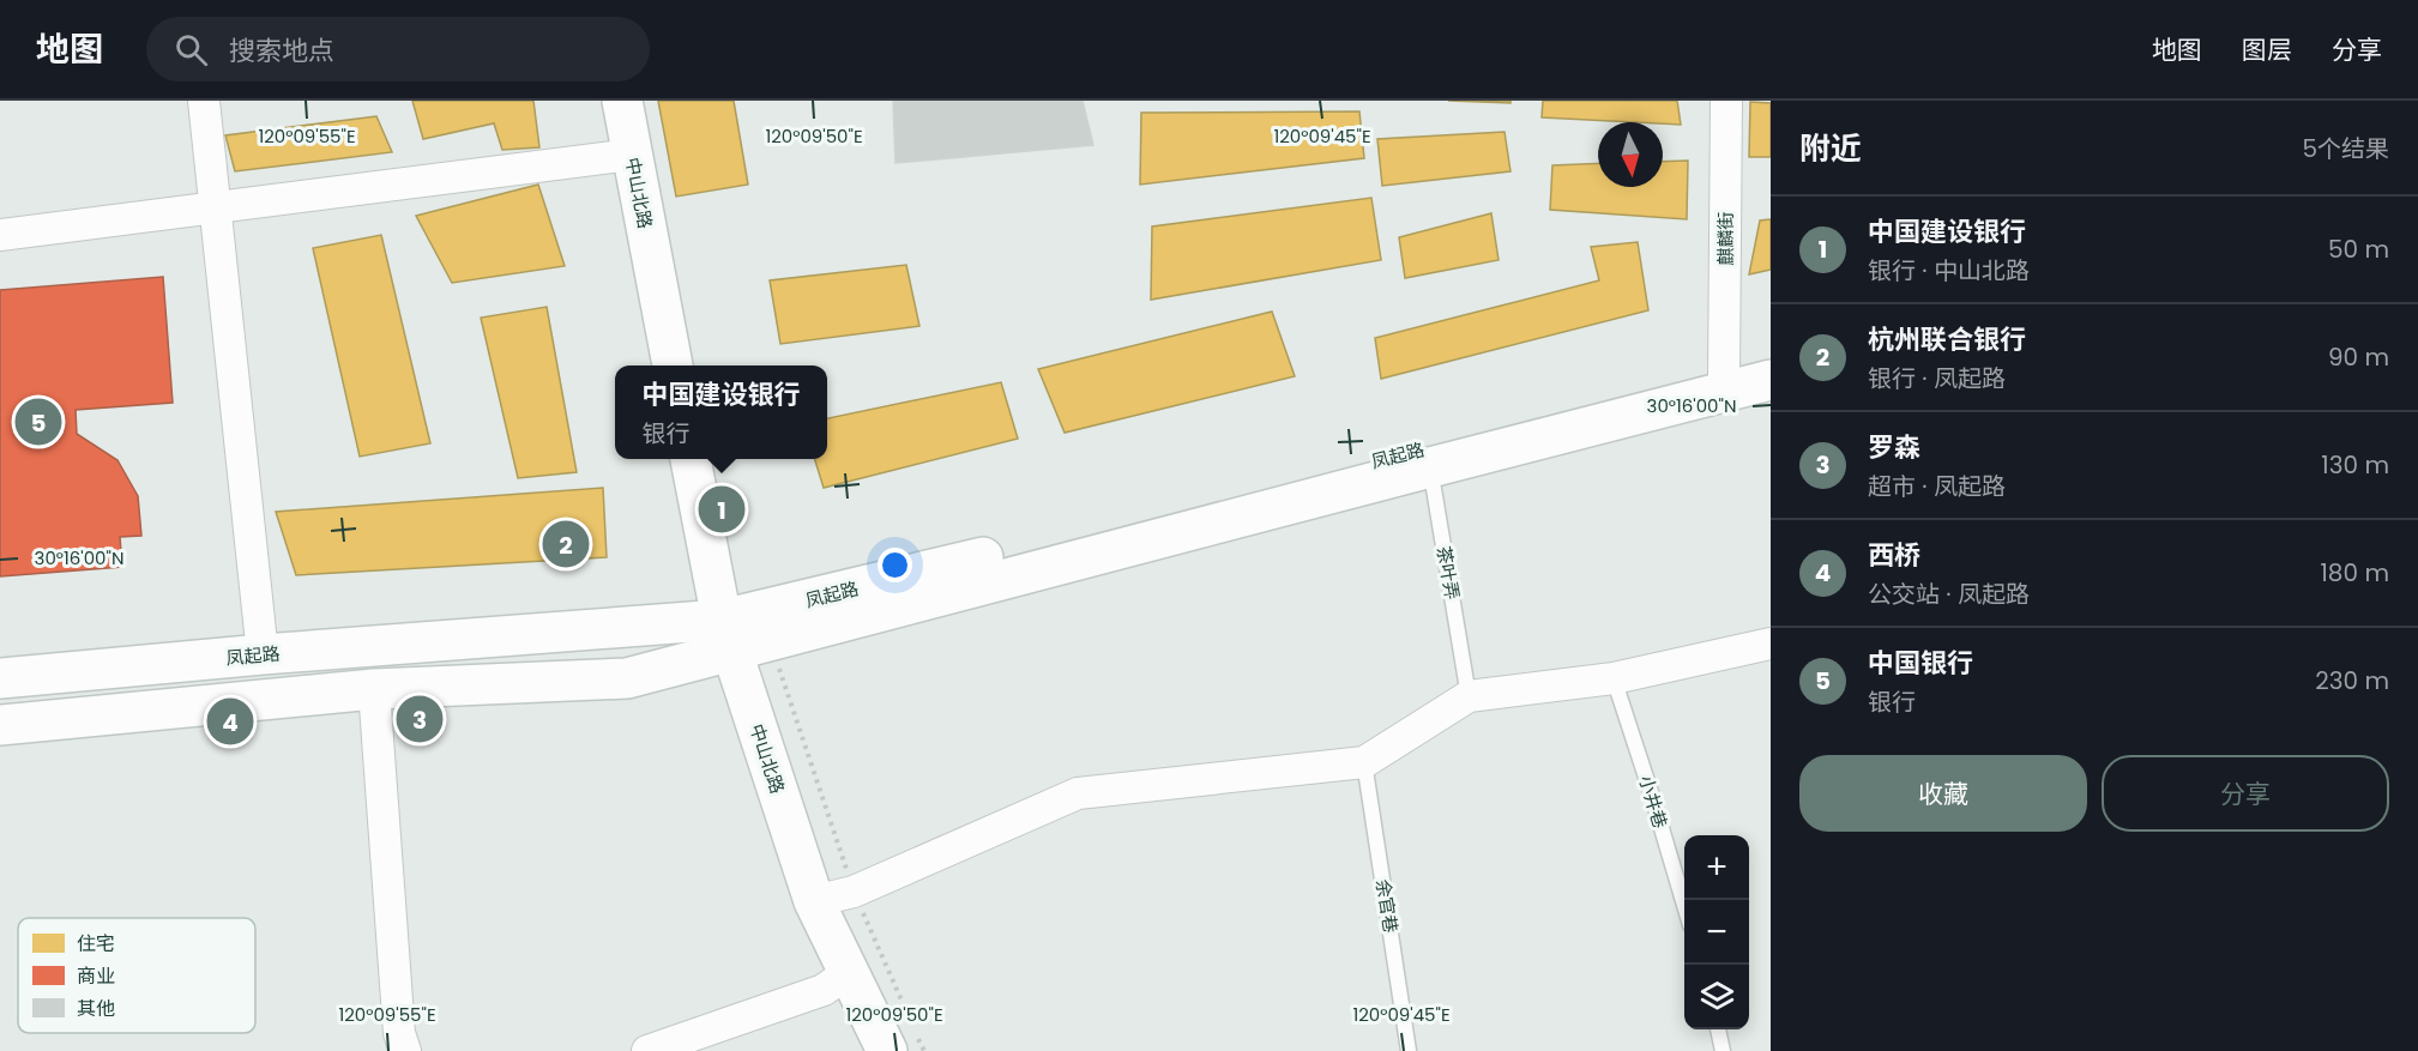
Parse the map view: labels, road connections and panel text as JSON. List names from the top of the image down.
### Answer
{
  "streets": {
    "main road": ["中山北路", "凤起路"],
    "street": ["麒麟街"],
    "lane": ["茶叶弄", "小井巷", "余官巷"]
  },
  "crossings": [
    ["中山北路", "凤起路"],
    ["麒麟街", "凤起路"],
    ["凤起路", "茶叶弄"]
  ],
  "legend": ["住宅", "商业", "其他"],
  "north": "bottom",
  "page": {
    "header": "地图",
    "search": "搜索地点",
    "nav": ["地图", "图层", "分享"],
    "heading": ["附近", "5个结果"],
    "list": [
      {
        "mark": "1",
        "name": "中国建设银行",
        "note": "银行 · 中山北路",
        "value": "50 m"
      },
      {
        "mark": "2",
        "name": "杭州联合银行",
        "note": "银行 · 凤起路",
        "value": "90 m"
      },
      {
        "mark": "3",
        "name": "罗森",
        "note": "超市 · 凤起路",
        "value": "130 m"
      },
      {
        "mark": "4",
        "name": "西桥",
        "note": "公交站 · 凤起路",
        "value": "180 m"
      },
      {
        "mark": "5",
        "name": "中国银行",
        "note": "银行",
        "value": "230 m"
      }
    ],
    "popup": ["中国建设银行", "银行"],
    "pins": [
      "5",
      "1",
      "2",
      "3",
      "4"
    ],
    "buttons": ["收藏", "分享"],
    "map_buttons": ["+", "−"]
  },
  "coordinates": [
    "120°09'55\"E",
    "120°09'50\"E",
    "120°09'45\"E",
    "30°16'00\"N"
  ]
}
